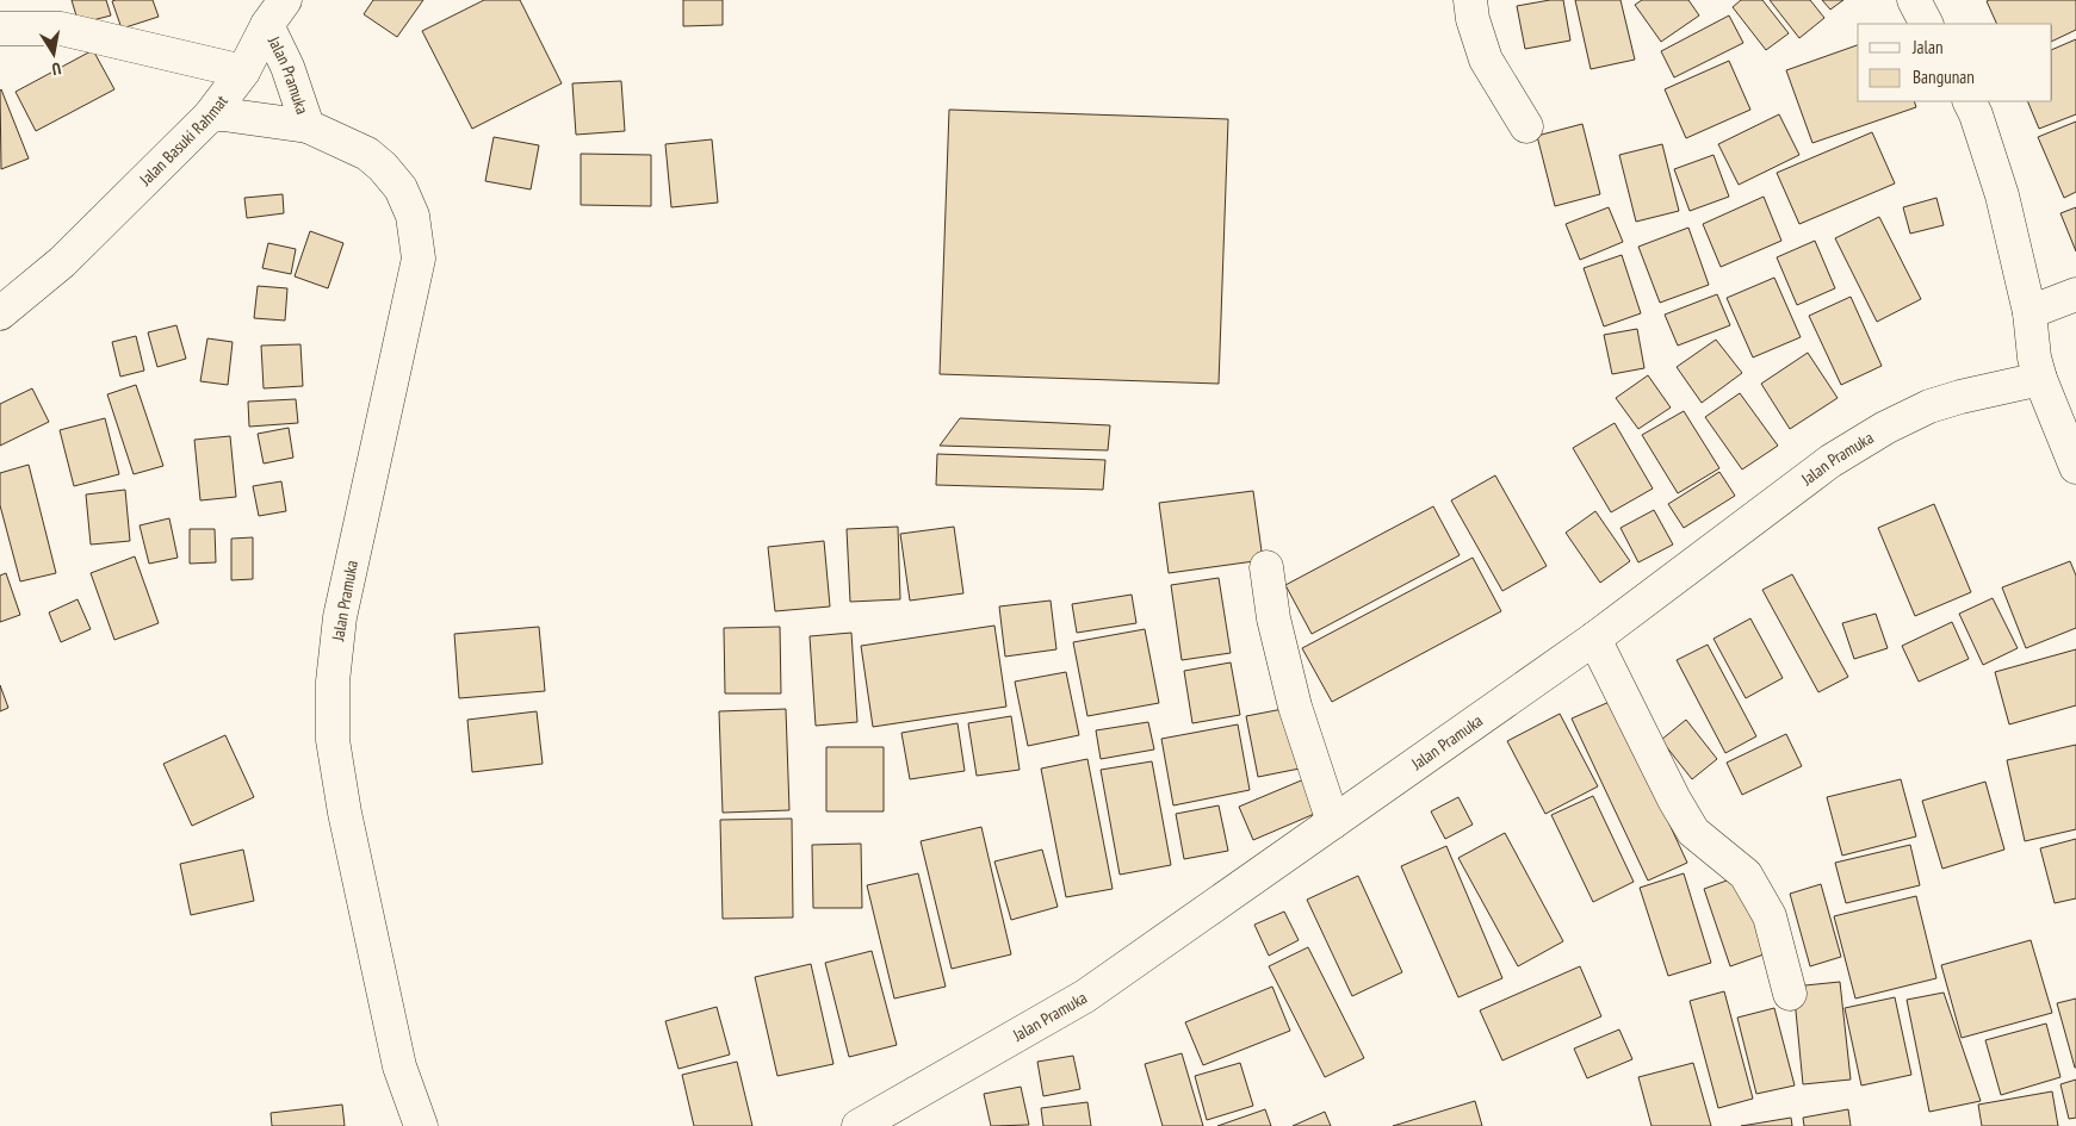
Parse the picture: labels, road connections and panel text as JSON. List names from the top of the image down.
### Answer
{
  "streets": {
    "main road": ["Jalan Pramuka", "Jalan Basuki Rahmat"]
  },
  "crossings": [
    ["Jalan Pramuka", "Jalan Basuki Rahmat"]
  ],
  "legend": ["Jalan", "Bangunan"],
  "north": "bottom"
}
